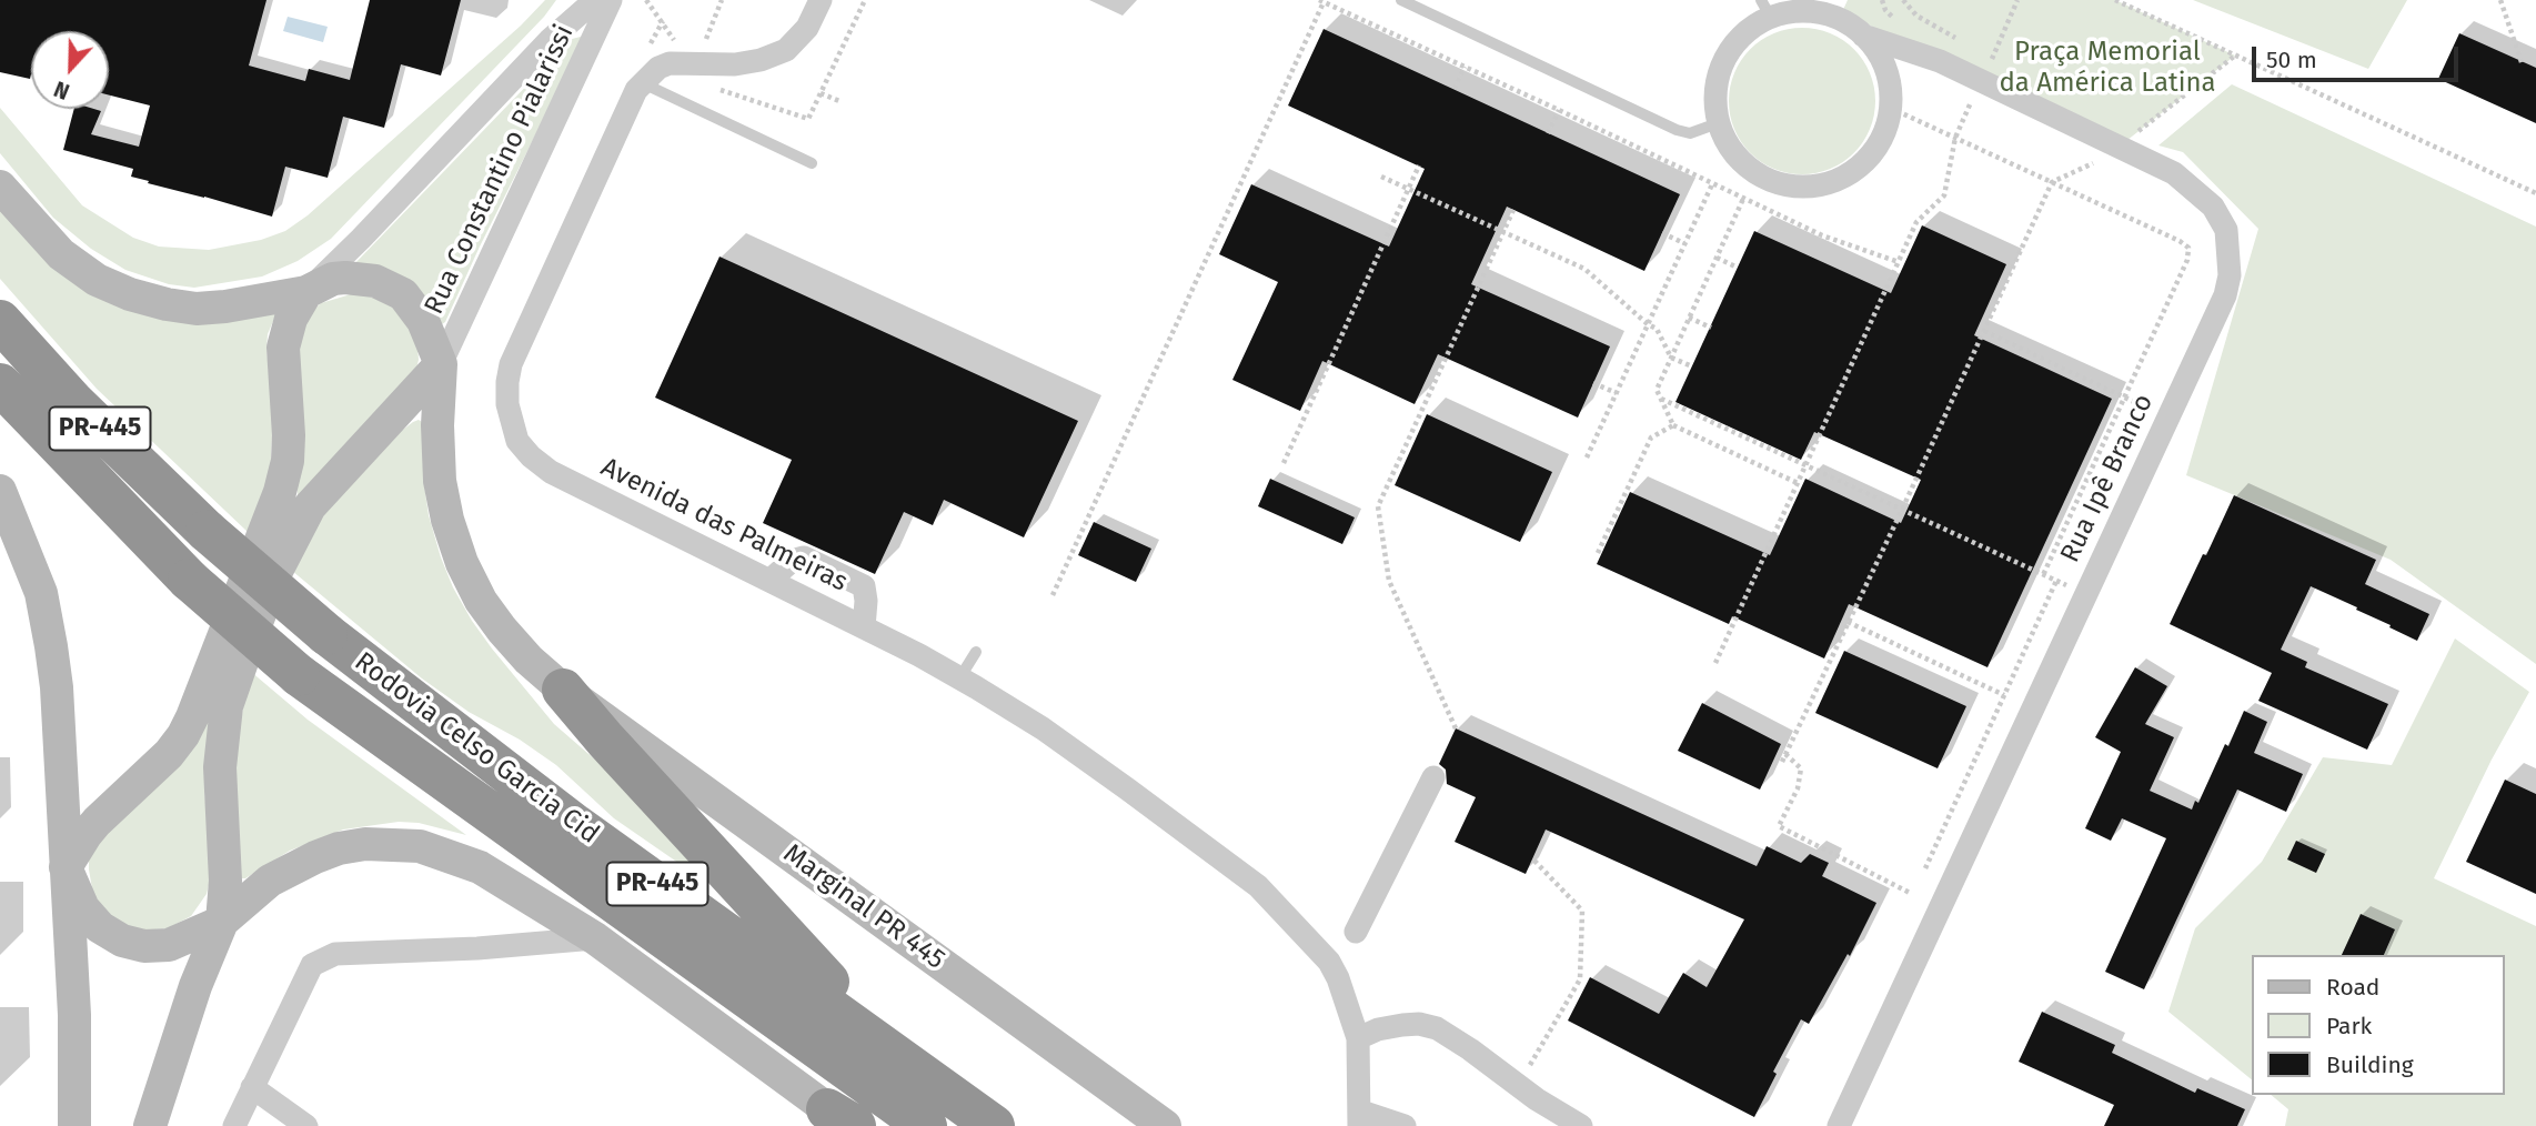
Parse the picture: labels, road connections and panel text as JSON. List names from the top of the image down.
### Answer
{
  "streets": {
    "highway": ["PR-445", "Rodovia Celso Garcia Cid"],
    "main road": ["Marginal PR 445"],
    "street": ["Rua Constantino Pialarissi", "Rua Ipê Branco", "Avenida das Palmeiras"]
  },
  "crossings": [
    ["Rua Constantino Pialarissi", "Marginal PR 445"]
  ],
  "parks": ["Praça Memorial da América Latina"],
  "legend": ["Road", "Park", "Building"],
  "scale_bar": "50 m",
  "north": "bottom"
}
